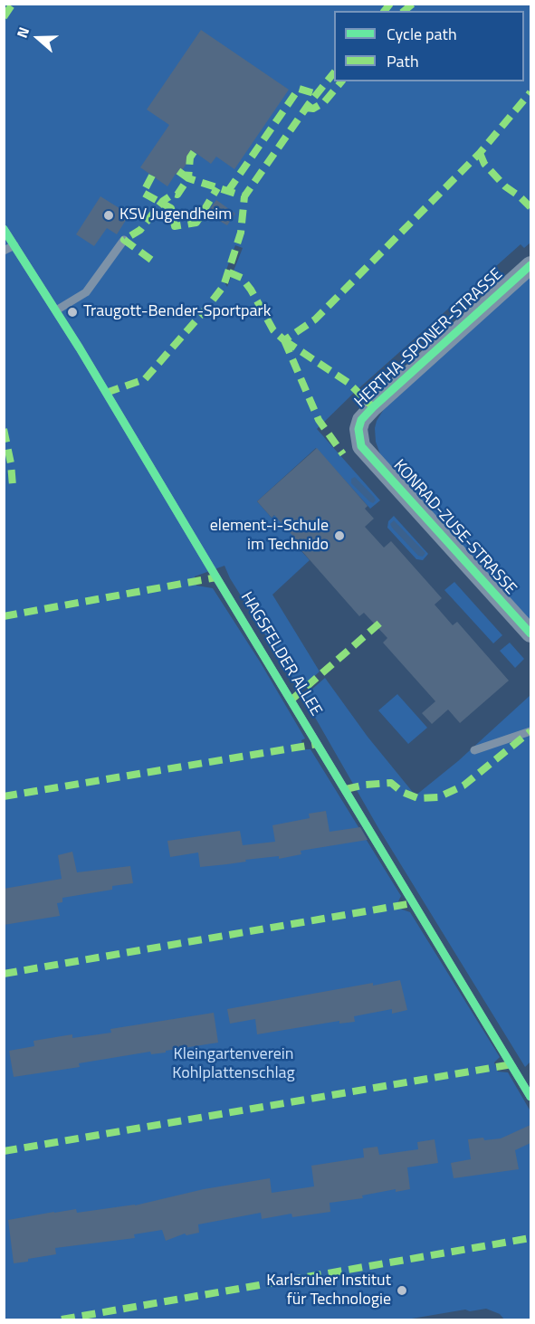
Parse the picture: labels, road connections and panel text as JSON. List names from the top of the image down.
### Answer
{
  "streets": {
    "street": ["HERTHA-SPONER-STRASSE", "KONRAD-ZUSE-STRASSE"],
    "lane": ["HAGSFELDER ALLEE"]
  },
  "crossings": [
    ["HERTHA-SPONER-STRASSE", "KONRAD-ZUSE-STRASSE"]
  ],
  "parks": ["Kleingartenverein Kohlplattenschlag"],
  "places": [
    "KSV Jugendheim",
    "Traugott-Bender-Sportpark",
    "element-i-Schule im Technido",
    "Karlsruher Institut für Technologie"
  ],
  "legend": ["Cycle path", "Path"],
  "north": "left"
}
